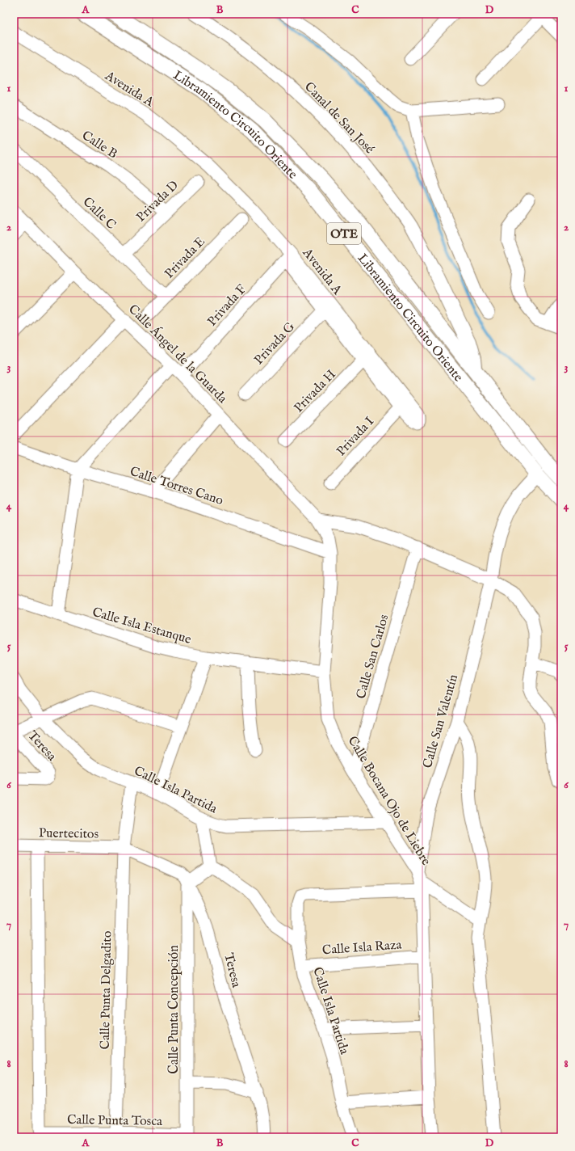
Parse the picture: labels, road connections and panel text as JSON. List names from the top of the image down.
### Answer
{
  "streets": {
    "main road": ["Libramiento Circuito Oriente", "OTE"],
    "street": [
      "Avenida A",
      "Canal de San José",
      "Calle B",
      "Privada D",
      "Calle C",
      "Privada E",
      "Privada F",
      "Privada G",
      "Calle Ángel de la Guarda",
      "Privada H",
      "Privada I",
      "Calle Torres Cano",
      "Calle Isla Estanque",
      "Calle San Carlos",
      "Calle San Valentín",
      "Teresa",
      "Calle Isla Partida",
      "Calle Bocana Ojo de Liebre",
      "Puertecitos",
      "Calle Isla Raza",
      "Calle Punta Delgadito",
      "Calle Punta Concepción",
      "Calle Punta Tosca"
    ]
  },
  "crossings": [
    ["Avenida A", "Privada F"],
    ["Avenida A", "Privada G"],
    ["Avenida A", "Privada H"],
    ["Avenida A", "Privada I"],
    ["Libramiento Circuito Oriente", "Calle San Valentín"],
    ["Calle B", "Privada D"],
    ["Privada D", "Calle C"],
    ["Calle C", "Privada E"],
    ["Privada F", "Calle Ángel de la Guarda"],
    ["Calle Ángel de la Guarda", "Calle Bocana Ojo de Liebre"],
    ["Calle Torres Cano", "Calle Bocana Ojo de Liebre"],
    ["Calle Isla Estanque", "Calle Bocana Ojo de Liebre"],
    ["Calle San Carlos", "Calle Bocana Ojo de Liebre"],
    ["Calle San Valentín", "Calle Bocana Ojo de Liebre"],
    ["Teresa", "Puertecitos"],
    ["Teresa", "Calle Punta Delgadito"],
    ["Teresa", "Calle Punta Concepción"],
    ["Calle Isla Partida", "Calle Bocana Ojo de Liebre"],
    ["Calle Isla Partida", "Calle Isla Raza"],
    ["Calle Bocana Ojo de Liebre", "Calle Isla Raza"],
    ["Puertecitos", "Calle Punta Delgadito"],
    ["Puertecitos", "Calle Punta Tosca"],
    ["Calle Punta Delgadito", "Calle Punta Tosca"],
    ["Calle Punta Concepción", "Calle Punta Tosca"]
  ],
  "grid": {
    "columns": [
      "A",
      "B",
      "C",
      "D"
    ],
    "rows": [
      "1",
      "2",
      "3",
      "4",
      "5",
      "6",
      "7",
      "8"
    ]
  }
}
